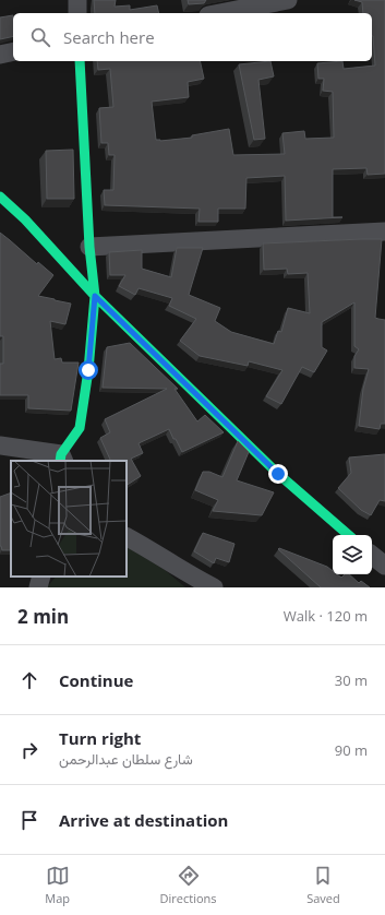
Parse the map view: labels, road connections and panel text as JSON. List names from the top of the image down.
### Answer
{
  "page": {
    "search": "Search here",
    "heading": ["2 min", "Walk · 120 m"],
    "list": [
      ["Continue", "30 m"],
      ["Turn right", "شارع سلطان عبدالرحمن", "90 m"],
      "Arrive at destination"
    ],
    "nav": ["Map", "Directions", "Saved"]
  }
}
